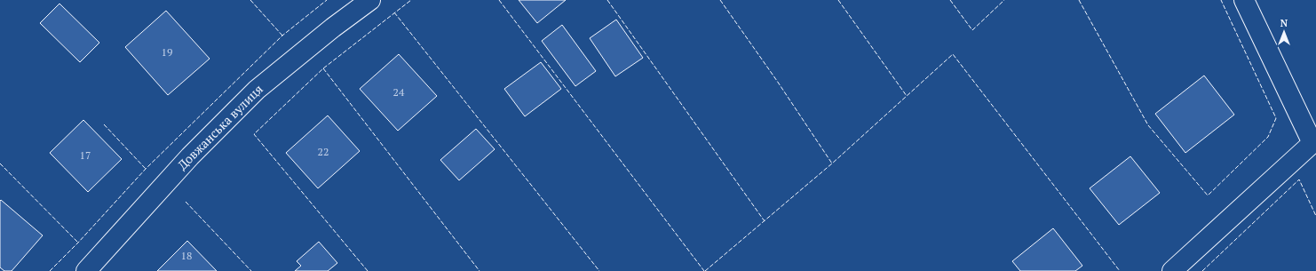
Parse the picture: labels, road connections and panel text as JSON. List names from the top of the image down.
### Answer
{
  "streets": {
    "street": ["Довжанська вулиця"]
  },
  "house_numbers": [
    "19",
    "24",
    "22",
    "17",
    "18"
  ],
  "north": "top"
}
